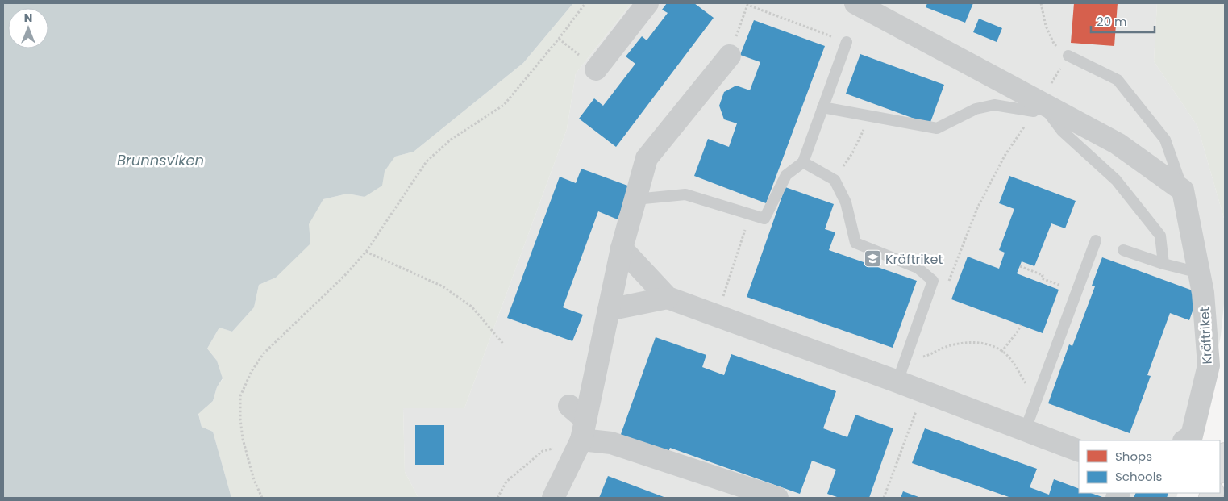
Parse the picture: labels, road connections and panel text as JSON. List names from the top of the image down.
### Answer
{
  "streets": {
    "street": ["Kräftriket"]
  },
  "water": ["Brunnsviken"],
  "places": {
    "school or university": ["Kräftriket"]
  },
  "legend": ["Shops", "Schools"],
  "scale_bar": "20 m",
  "north": "top"
}
